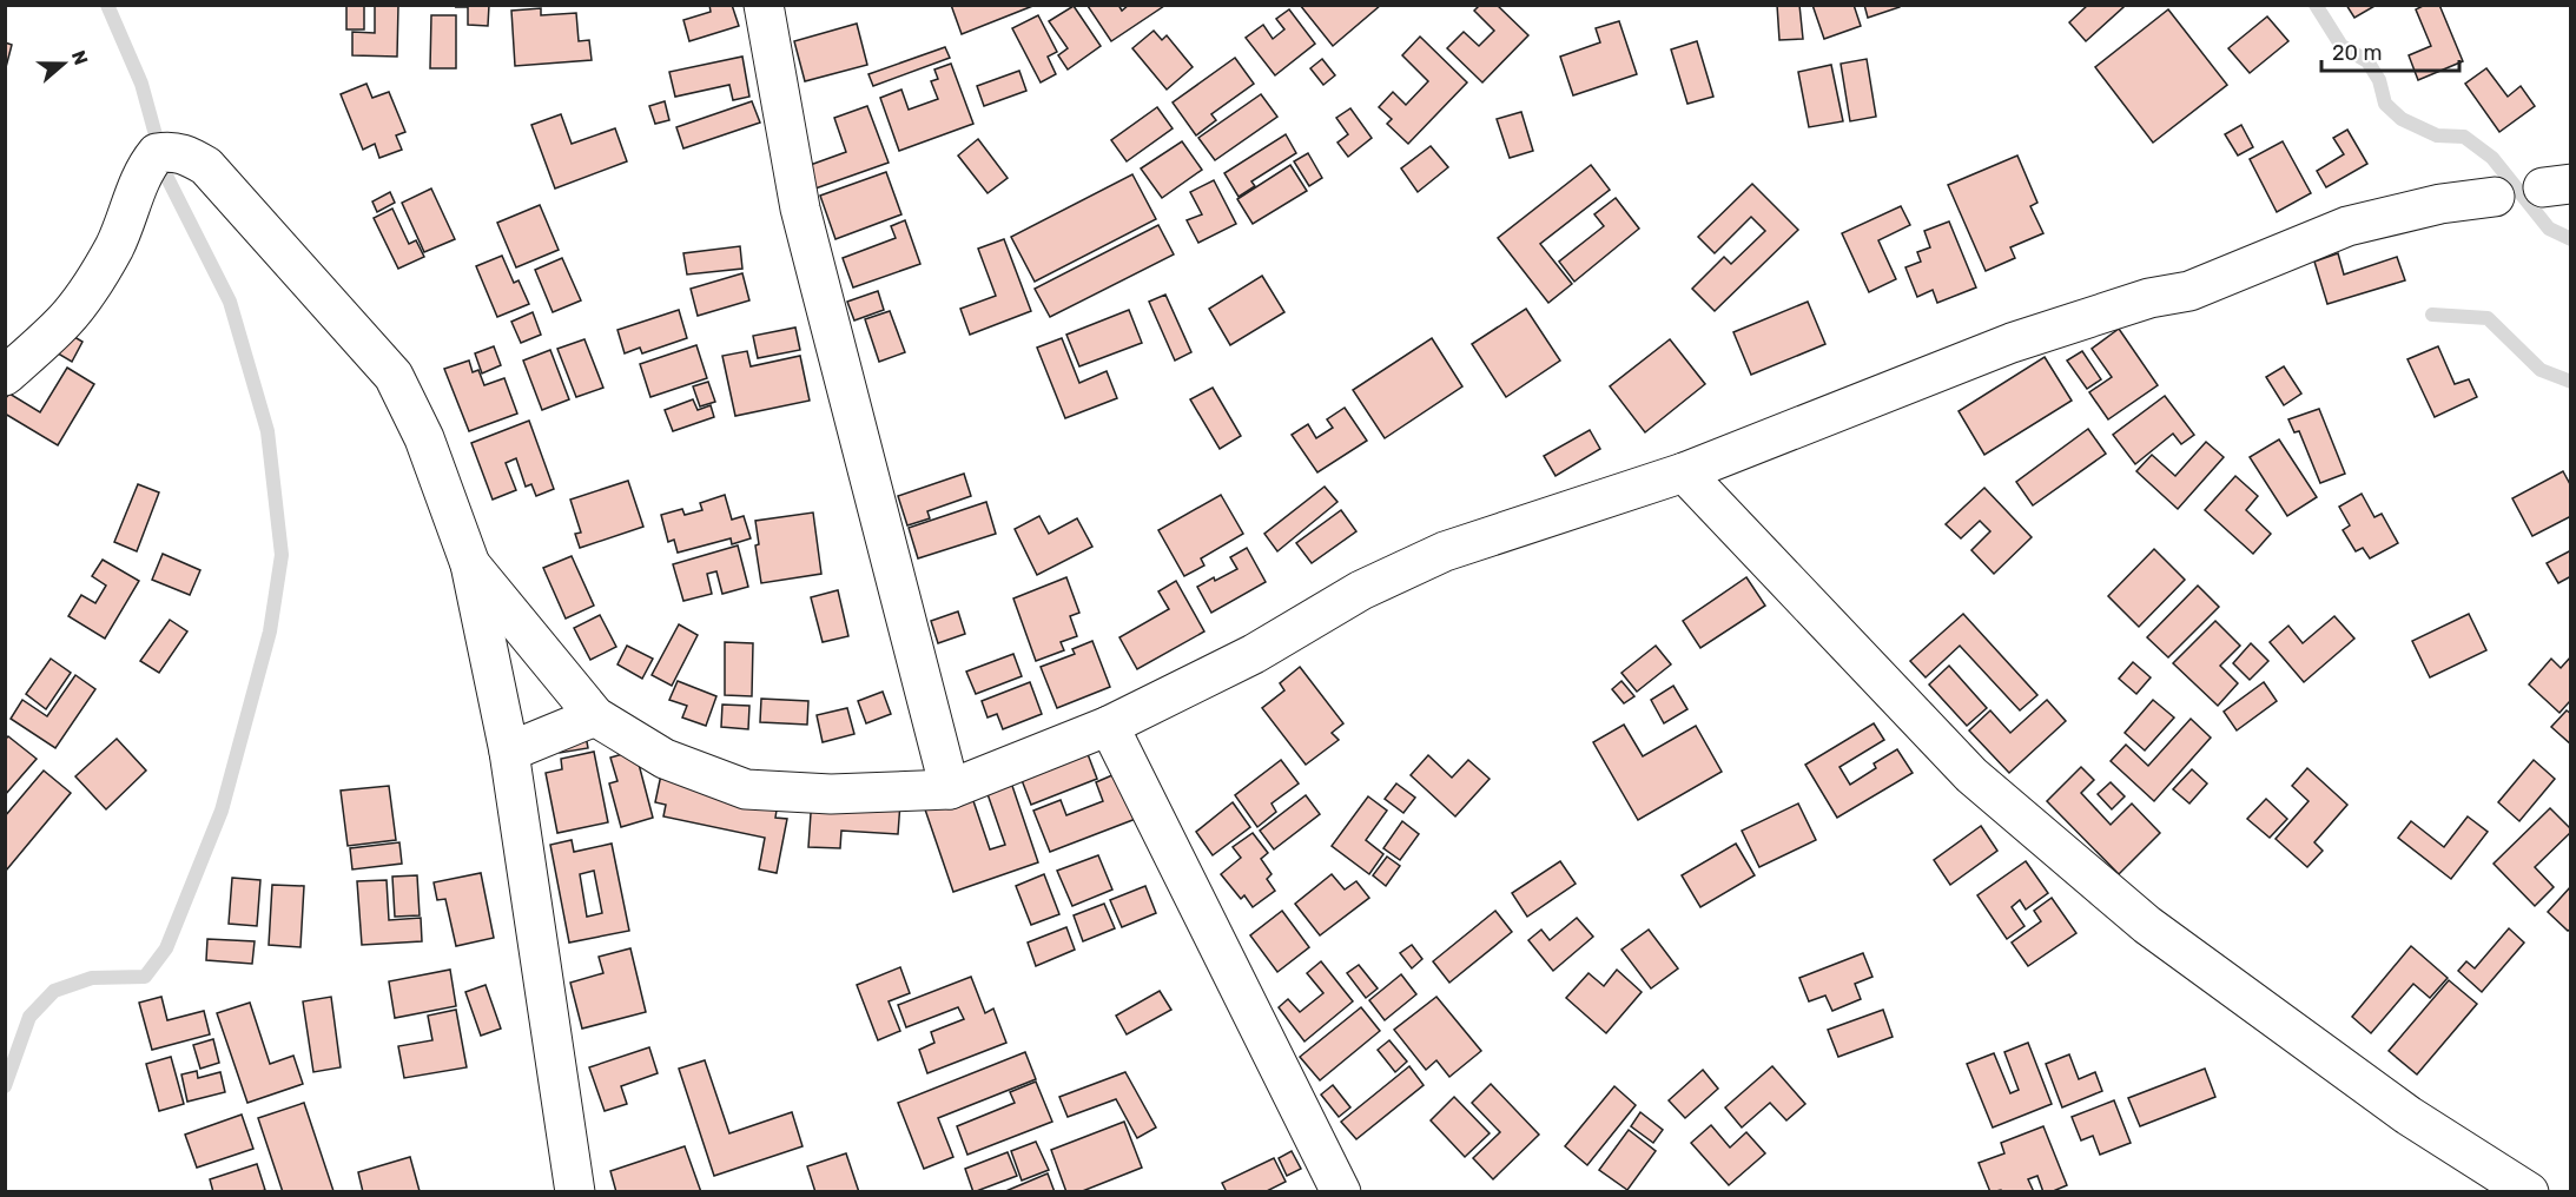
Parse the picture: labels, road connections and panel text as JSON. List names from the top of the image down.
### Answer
{
  "scale_bar": "20 m",
  "north": "right"
}
